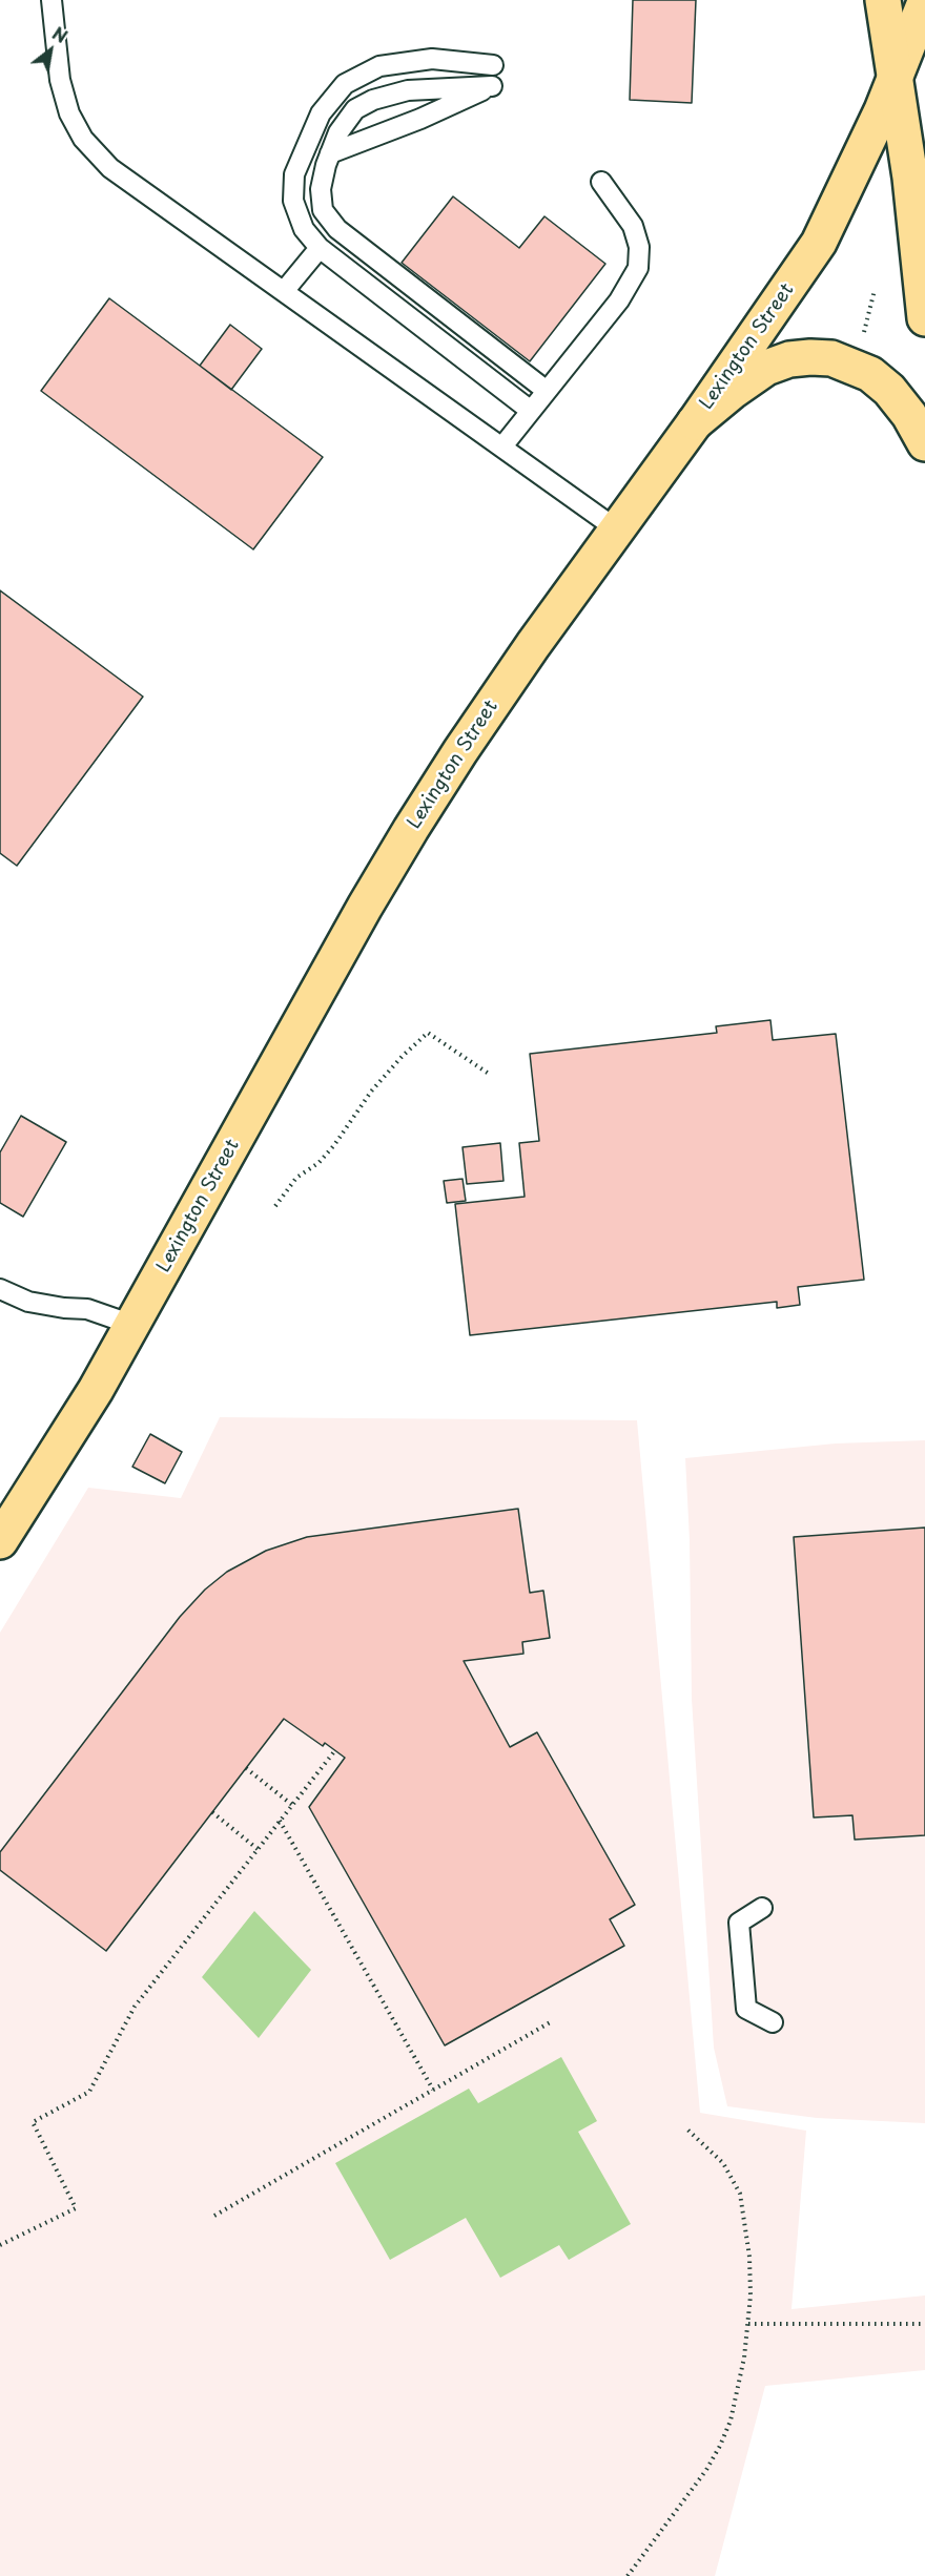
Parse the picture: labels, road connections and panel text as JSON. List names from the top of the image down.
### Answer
{
  "streets": {
    "main road": ["Lexington Street"]
  },
  "north": "top right"
}
